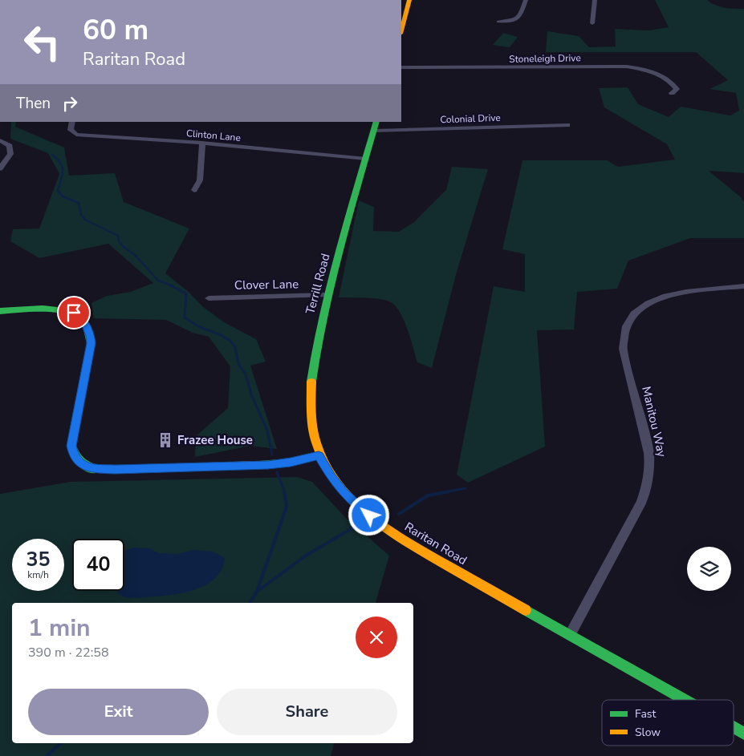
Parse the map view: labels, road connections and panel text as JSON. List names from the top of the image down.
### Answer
{
  "streets": {
    "street": [
      "Stoneleigh Drive",
      "Colonial Drive",
      "Clinton Lane",
      "Terrill Road",
      "Clover Lane",
      "Manitou Way",
      "Raritan Road"
    ]
  },
  "crossings": [
    ["Colonial Drive", "Terrill Road"],
    ["Clinton Lane", "Terrill Road"],
    ["Terrill Road", "Clover Lane"],
    ["Terrill Road", "Raritan Road"],
    ["Manitou Way", "Raritan Road"]
  ],
  "places": {
    "building": ["Frazee House"]
  },
  "legend": ["Fast", "Slow"],
  "page": {
    "turn": ["60 m", "Raritan Road"],
    "then": "Then",
    "speed": "35 km/h",
    "limit": "40",
    "heading": ["1 min", "390 m · 22:58"],
    "buttons": ["Exit", "Share"]
  }
}
